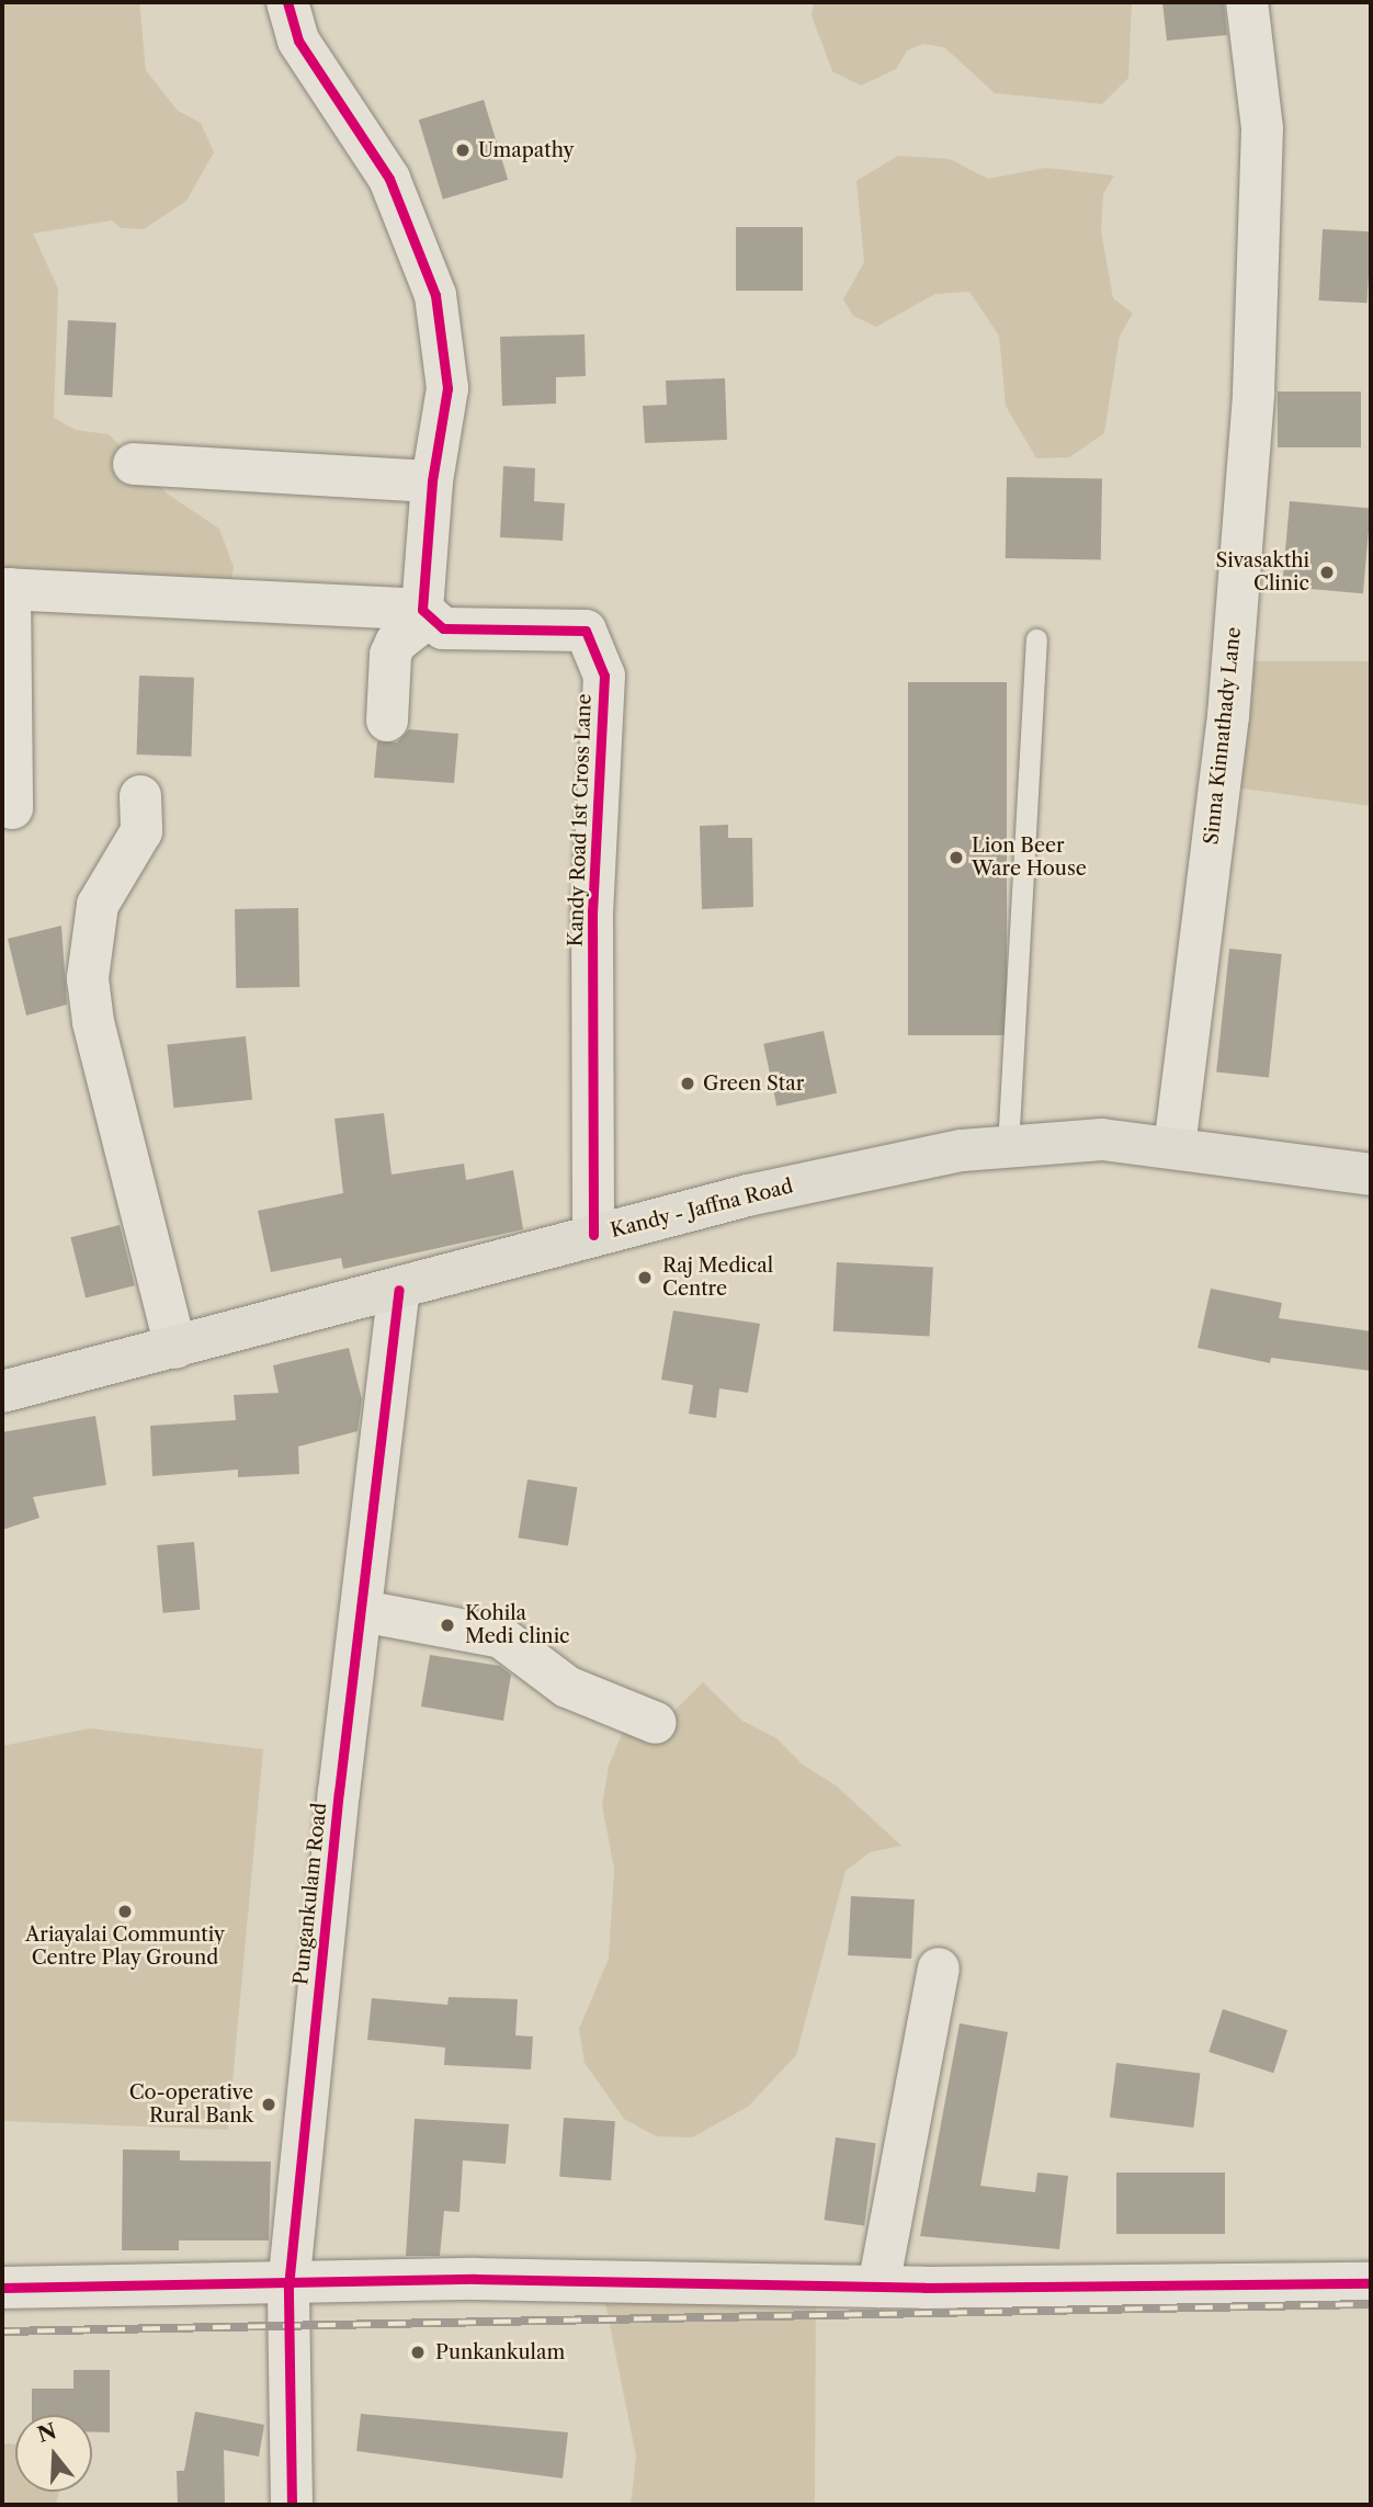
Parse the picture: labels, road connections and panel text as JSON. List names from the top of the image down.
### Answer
{
  "streets": {
    "highway": ["Kandy - Jaffna Road"],
    "street": ["Sinna Kinnathady Lane", "Kandy Road 1st Cross Lane", "Pungankulam Road"]
  },
  "crossings": [
    ["Sinna Kinnathady Lane", "Kandy - Jaffna Road"],
    ["Kandy Road 1st Cross Lane", "Kandy - Jaffna Road"],
    ["Kandy - Jaffna Road", "Pungankulam Road"]
  ],
  "places": [
    "Umapathy",
    "Sivasakthi Clinic",
    "Lion Beer Ware House",
    "Green Star",
    "Raj Medical Centre",
    "Kohila Medi clinic",
    "Ariayalai Communtiy Centre Play Ground",
    "Co-operative Rural Bank",
    "Punkankulam"
  ],
  "north": "top"
}
